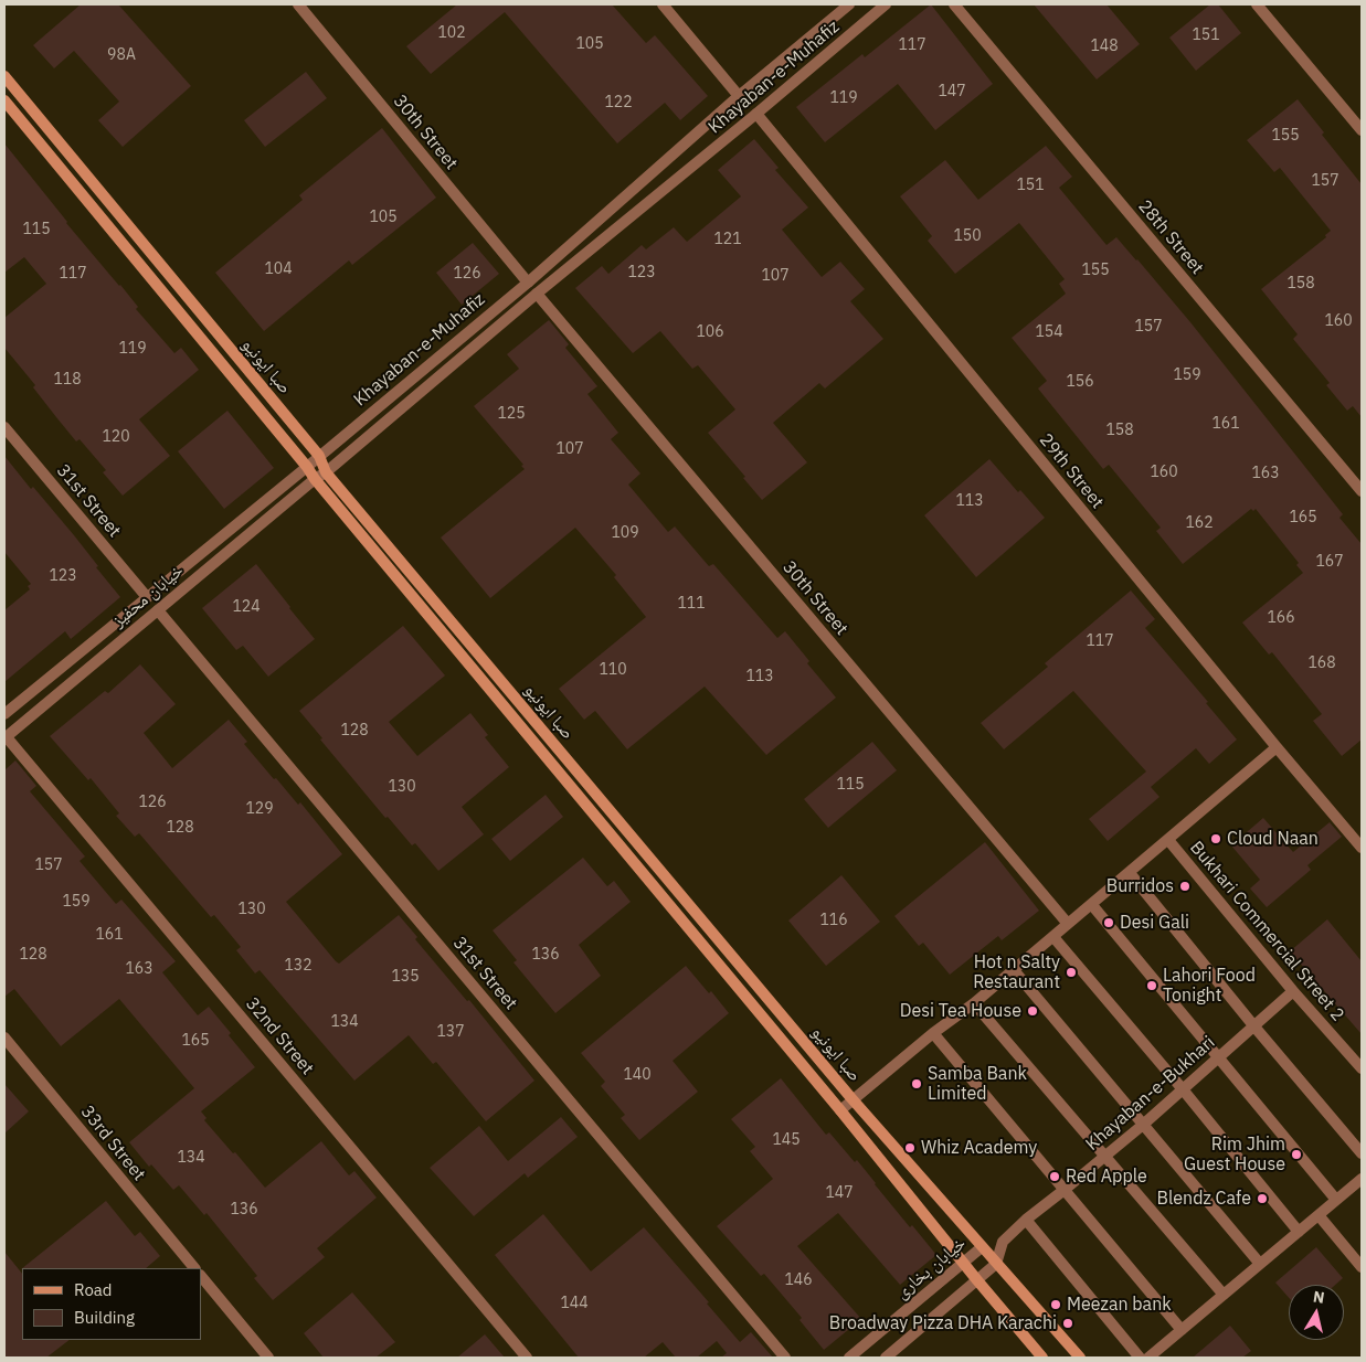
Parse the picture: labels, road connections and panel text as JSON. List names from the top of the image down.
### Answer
{
  "streets": {
    "main road": ["صبا ایونیو"],
    "street": [
      "Khayaban-e-Muhafiz",
      "30th Street",
      "28th Street",
      "29th Street",
      "31st Street",
      "خیابان محفیز",
      "Bukhari Commercial Street 2",
      "32nd Street",
      "Khayaban-e-Bukhari",
      "33rd Street",
      "خیابان بخاری"
    ]
  },
  "crossings": [
    ["Khayaban-e-Muhafiz", "30th Street"],
    ["Khayaban-e-Muhafiz", "صبا ایونیو"],
    ["Khayaban-e-Muhafiz", "29th Street"],
    ["Khayaban-e-Muhafiz", "31st Street"],
    ["Khayaban-e-Muhafiz", "خیابان محفیز"],
    ["صبا ایونیو", "خیابان محفیز"],
    ["صبا ایونیو", "خیابان بخاری"],
    ["31st Street", "خیابان محفیز"],
    ["خیابان محفیز", "32nd Street"],
    ["Bukhari Commercial Street 2", "Khayaban-e-Bukhari"]
  ],
  "places": [
    "Cloud Naan",
    "Burridos",
    "Desi Gali",
    "Hot n Salty Restaurant",
    "Lahori Food Tonight",
    "Desi Tea House",
    "Samba Bank Limited",
    "Whiz Academy",
    "Rim Jhim Guest House",
    "Red Apple",
    "Blendz Cafe",
    "Meezan bank",
    "Broadway Pizza DHA Karachi"
  ],
  "house_numbers": [
    "102",
    "151",
    "105",
    "117",
    "148",
    "98A",
    "147",
    "119",
    "122",
    "155",
    "157",
    "151",
    "105",
    "115",
    "150",
    "121",
    "104",
    "155",
    "123",
    "117",
    "126",
    "107",
    "158",
    "160",
    "157",
    "106",
    "154",
    "119",
    "159",
    "118",
    "156",
    "125",
    "161",
    "158",
    "120",
    "107",
    "160",
    "163",
    "113",
    "165",
    "162",
    "109",
    "167",
    "123",
    "111",
    "124",
    "166",
    "117",
    "168",
    "110",
    "113",
    "128",
    "115",
    "130",
    "126",
    "129",
    "128",
    "157",
    "159",
    "130",
    "116",
    "161",
    "128",
    "136",
    "132",
    "163",
    "135",
    "134",
    "137",
    "165",
    "140",
    "145",
    "134",
    "147",
    "136",
    "146",
    "144"
  ],
  "legend": ["Road", "Building"],
  "north": "top"
}
